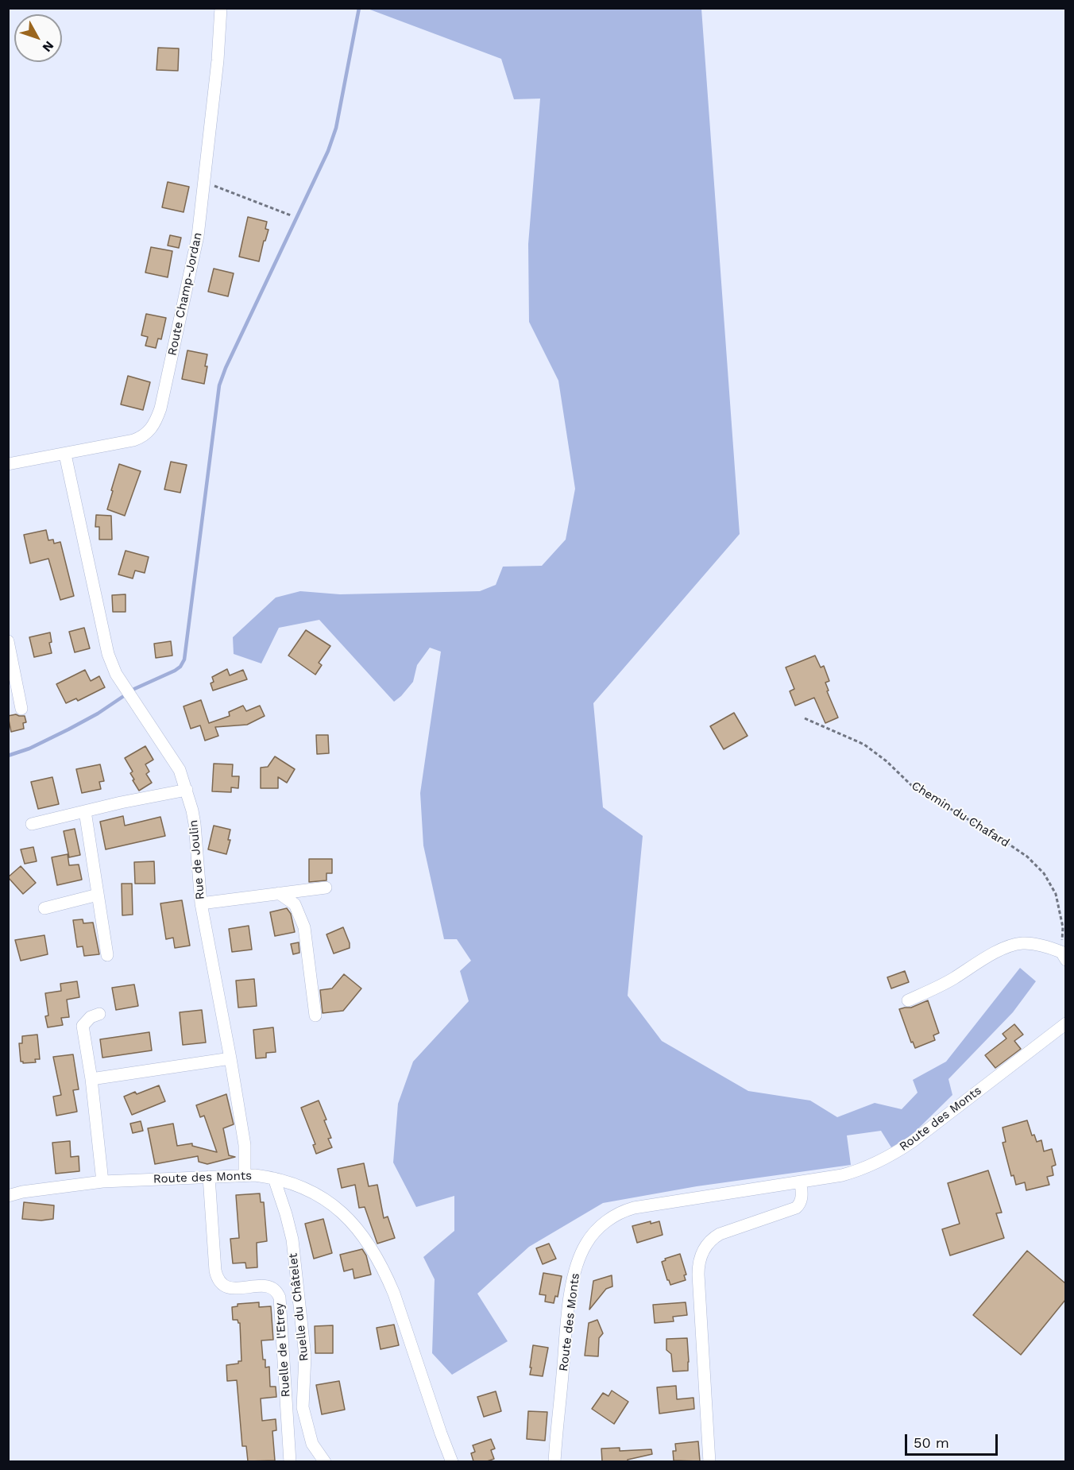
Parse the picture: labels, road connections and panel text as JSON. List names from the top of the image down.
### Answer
{
  "streets": {
    "street": [
      "Route Champ-Jordan",
      "Rue de Joulin",
      "Route des Monts",
      "Ruelle du Châtelet",
      "Ruelle de l'Etrey"
    ],
    "path": ["Chemin du Chafard"]
  },
  "crossings": [
    ["Route Champ-Jordan", "Rue de Joulin"],
    ["Rue de Joulin", "Route des Monts"],
    ["Route des Monts", "Ruelle du Châtelet"],
    ["Route des Monts", "Ruelle de l'Etrey"]
  ],
  "scale_bar": "50 m",
  "north": "bottom right"
}
